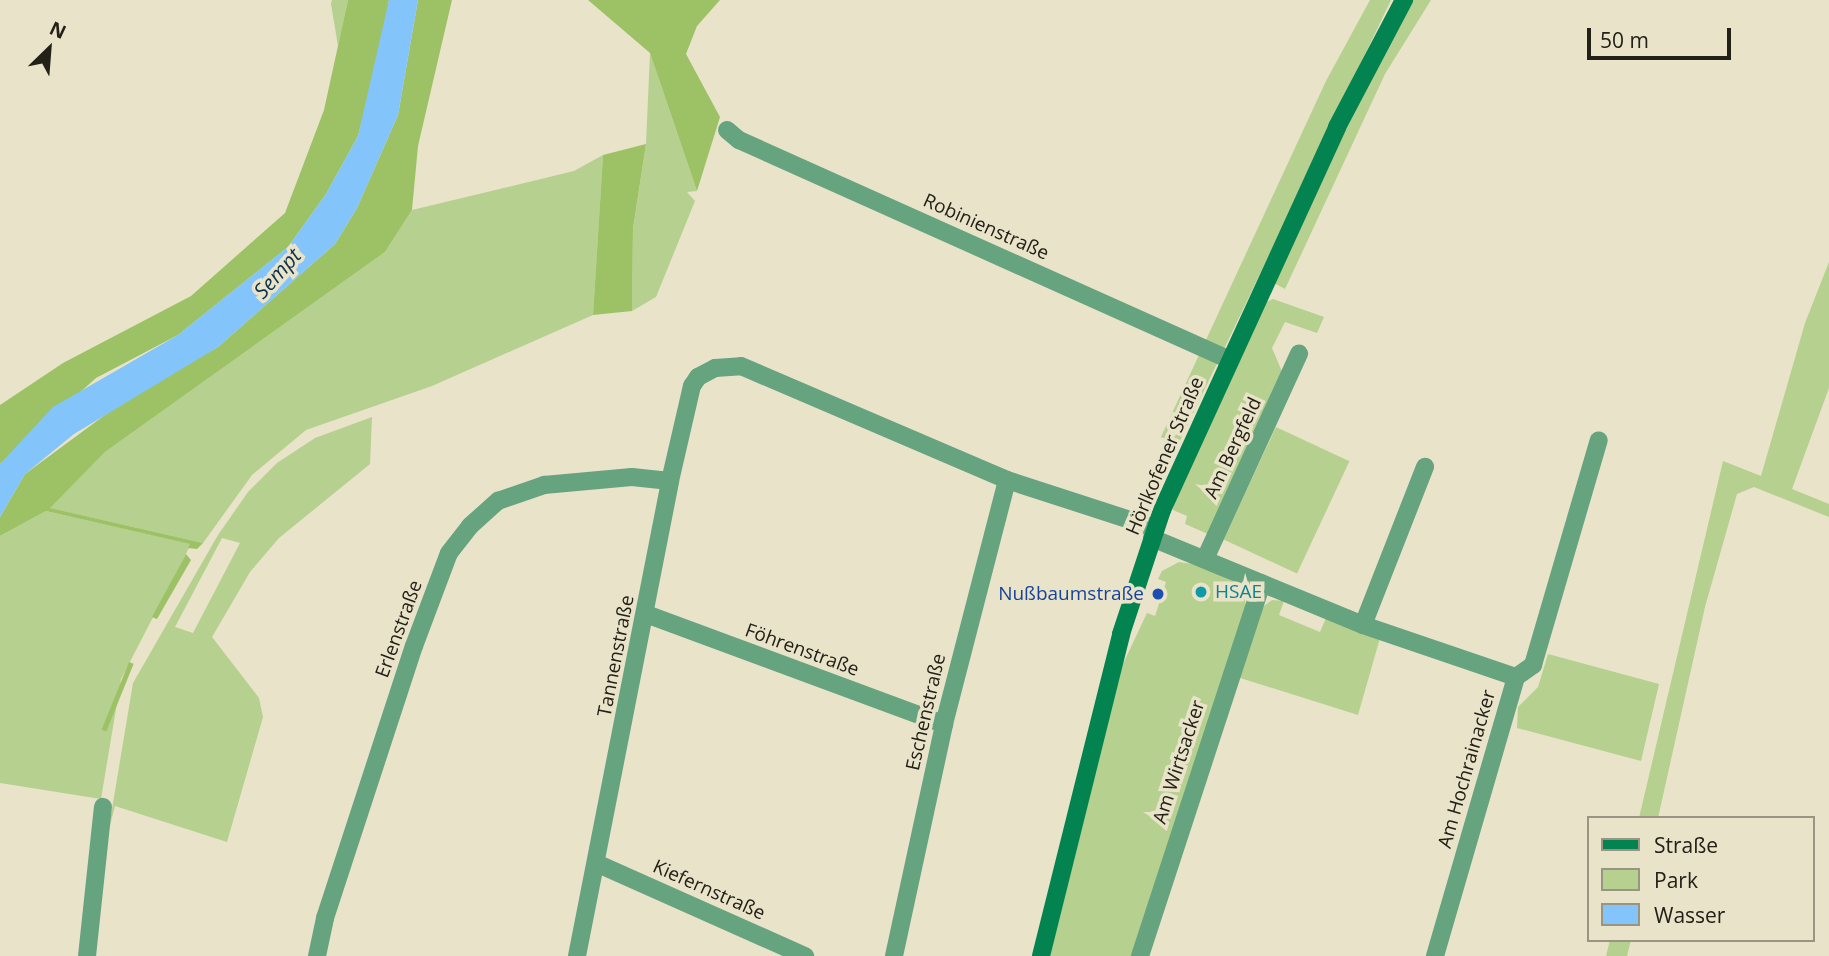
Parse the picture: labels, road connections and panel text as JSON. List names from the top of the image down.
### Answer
{
  "streets": {
    "street": [
      "Robinienstraße",
      "Am Bergfeld",
      "Hörlkofener Straße",
      "Erlenstraße",
      "Föhrenstraße",
      "Tannenstraße",
      "Eschenstraße",
      "Am Wirtsacker",
      "Am Hochrainacker",
      "Kiefernstraße"
    ]
  },
  "crossings": [
    ["Robinienstraße", "Hörlkofener Straße"],
    ["Erlenstraße", "Tannenstraße"],
    ["Föhrenstraße", "Tannenstraße"],
    ["Föhrenstraße", "Eschenstraße"],
    ["Tannenstraße", "Eschenstraße"],
    ["Tannenstraße", "Kiefernstraße"]
  ],
  "water": ["Sempt"],
  "places": ["HSAE", "Nußbaumstraße"],
  "legend": ["Straße", "Park", "Wasser"],
  "scale_bar": "50 m",
  "north": "top right"
}
